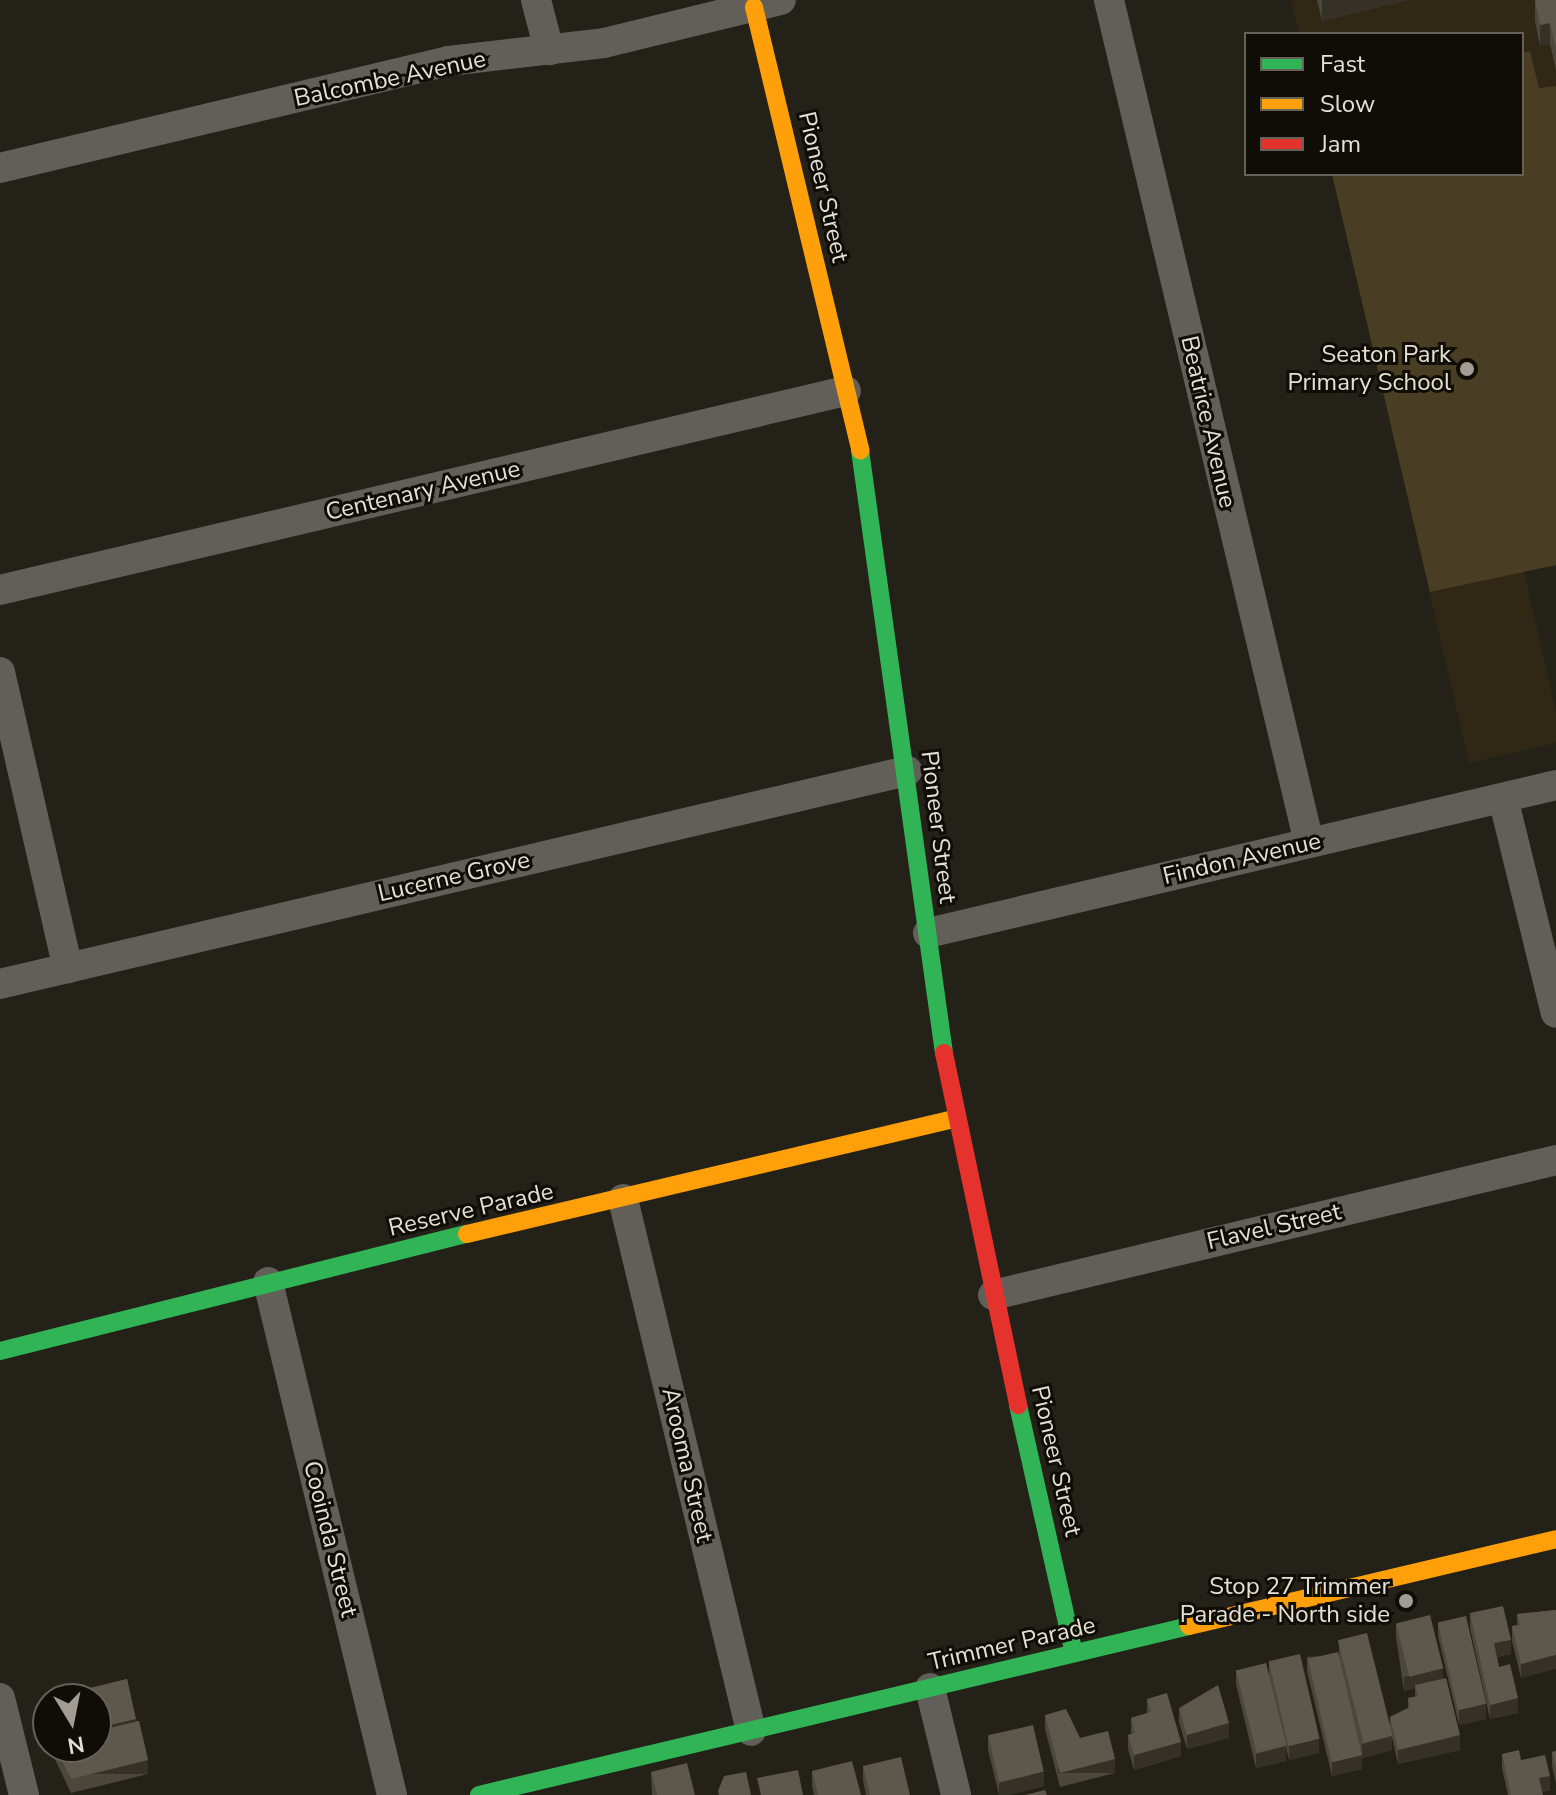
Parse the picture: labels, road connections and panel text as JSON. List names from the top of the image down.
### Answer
{
  "streets": {
    "street": [
      "Balcombe Avenue",
      "Pioneer Street",
      "Beatrice Avenue",
      "Centenary Avenue",
      "Findon Avenue",
      "Lucerne Grove",
      "Reserve Parade",
      "Flavel Street",
      "Arooma Street",
      "Cooinda Street",
      "Trimmer Parade"
    ]
  },
  "crossings": [
    ["Balcombe Avenue", "Pioneer Street"],
    ["Pioneer Street", "Centenary Avenue"],
    ["Pioneer Street", "Findon Avenue"],
    ["Pioneer Street", "Lucerne Grove"],
    ["Pioneer Street", "Reserve Parade"],
    ["Pioneer Street", "Flavel Street"],
    ["Pioneer Street", "Trimmer Parade"],
    ["Beatrice Avenue", "Findon Avenue"],
    ["Reserve Parade", "Arooma Street"],
    ["Reserve Parade", "Cooinda Street"],
    ["Arooma Street", "Trimmer Parade"]
  ],
  "places": ["Seaton Park Primary School", "Stop 27 Trimmer Parade - North side"],
  "legend": ["Fast", "Slow", "Jam"],
  "north": "bottom"
}
